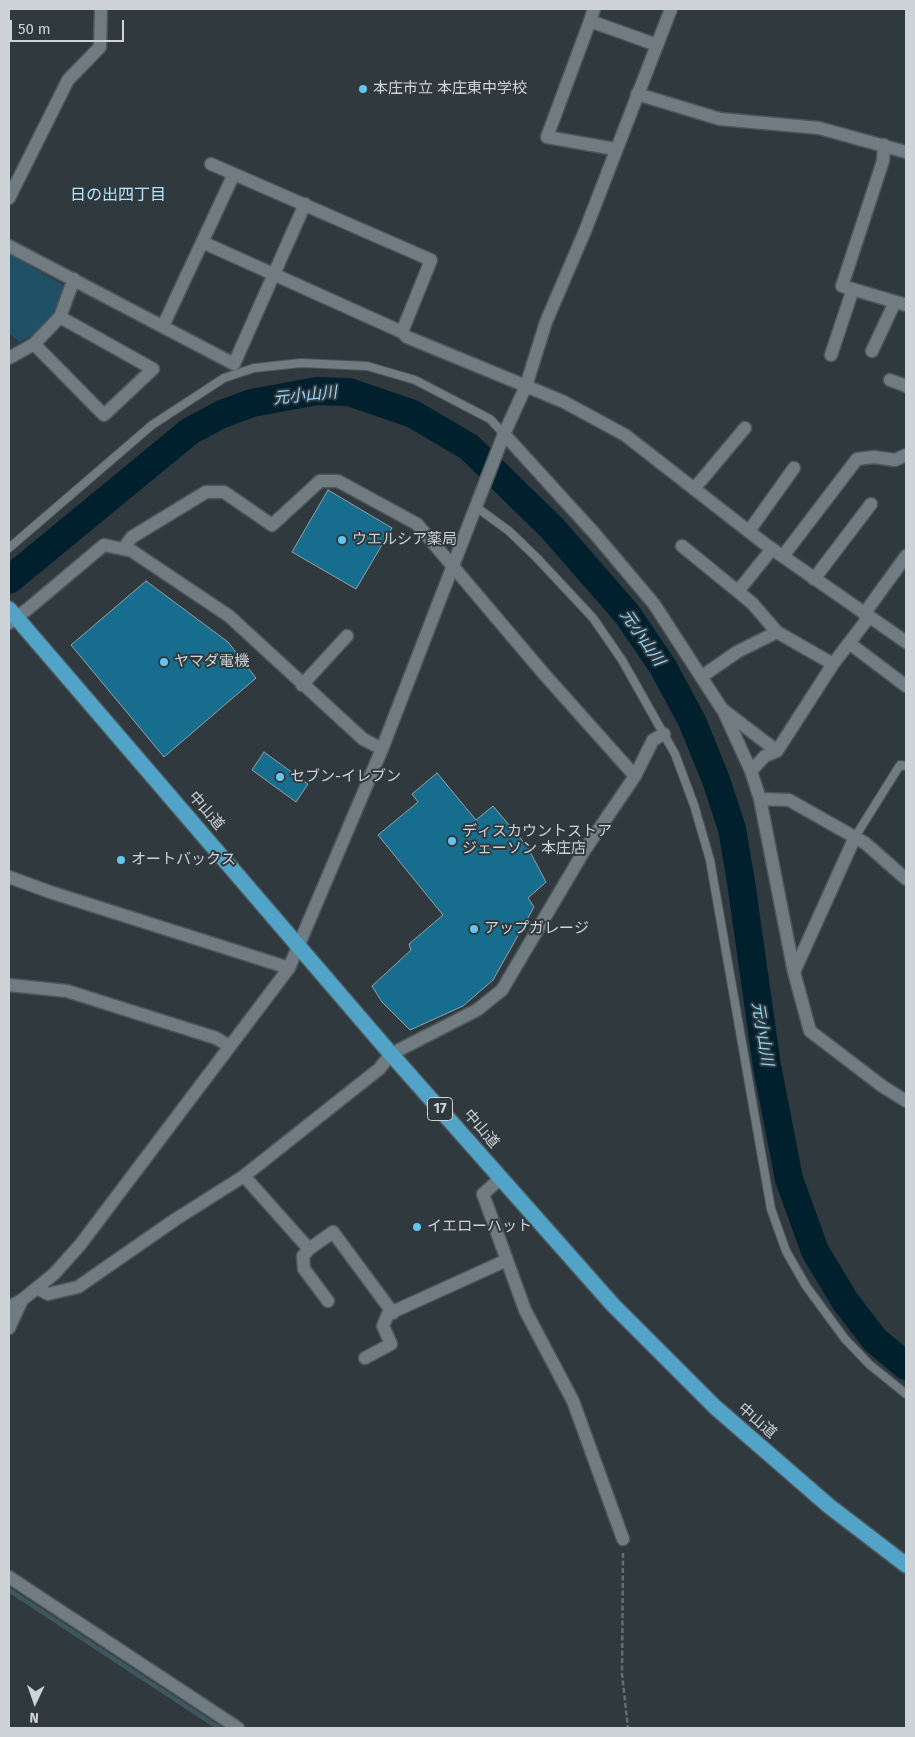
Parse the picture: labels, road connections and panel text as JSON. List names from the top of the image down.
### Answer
{
  "streets": {
    "highway": ["中山道", "17"]
  },
  "districts": ["日の出四丁目"],
  "water": ["元小山川"],
  "places": [
    "本庄市立 本庄東中学校",
    "ウエルシア薬局",
    "ヤマダ電機",
    "セブン-イレブン",
    "ディスカウントストア ジェーソン 本庄店",
    "オートバックス",
    "アップガレージ",
    "イエローハット"
  ],
  "scale_bar": "50 m",
  "north": "bottom"
}
